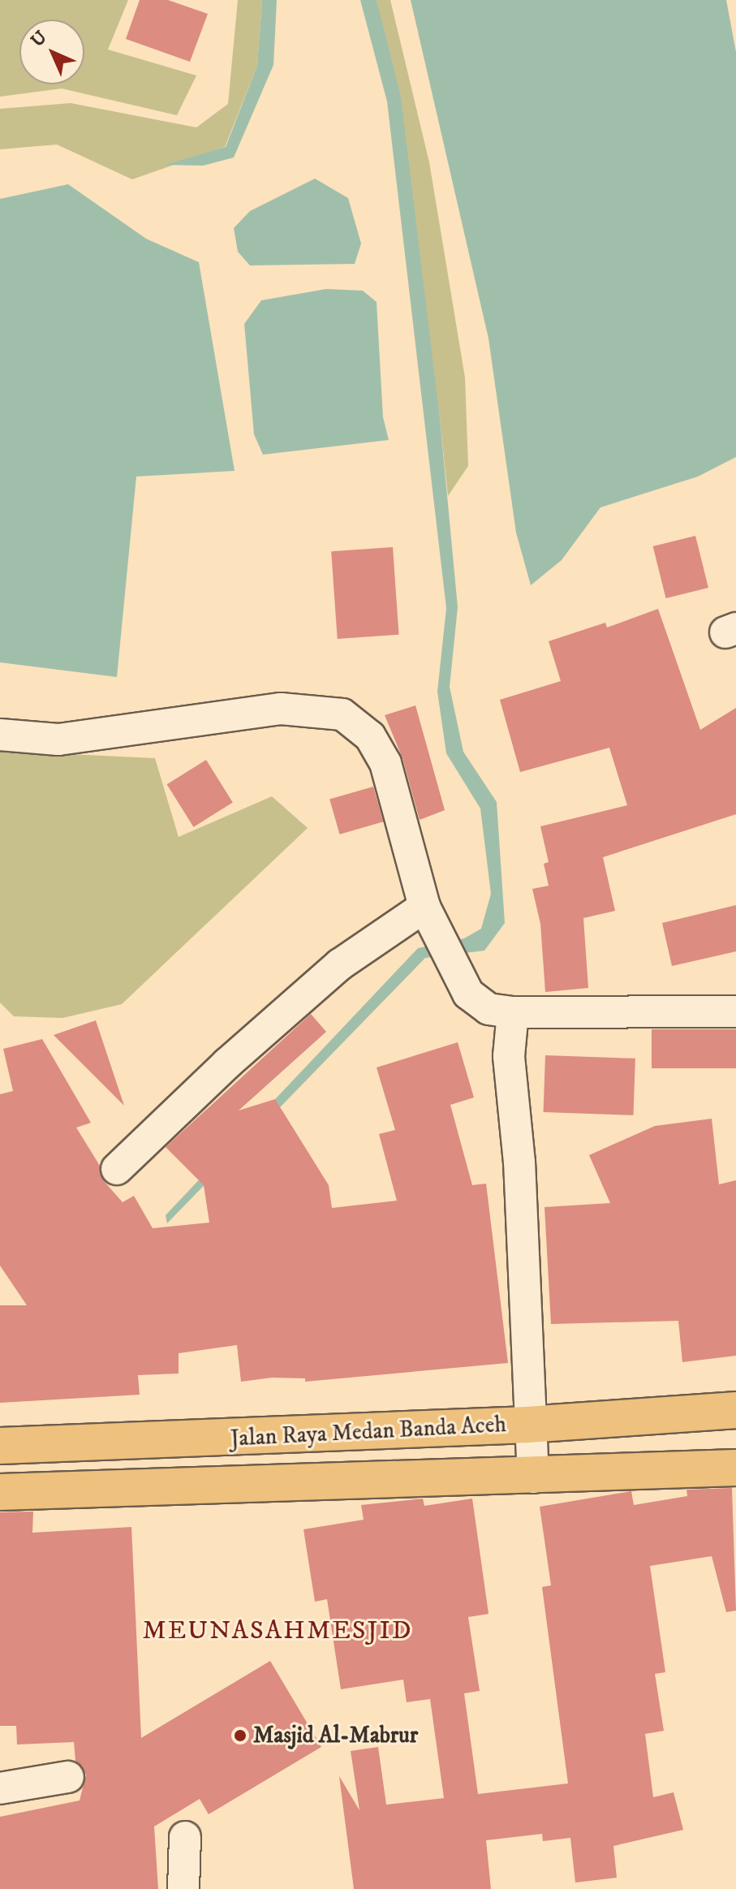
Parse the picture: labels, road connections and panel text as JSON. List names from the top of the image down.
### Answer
{
  "streets": {
    "highway": ["Jalan Raya Medan Banda Aceh"]
  },
  "districts": ["MEUNASAHMESJID"],
  "places": ["Masjid Al-Mabrur"],
  "north": "top left"
}
